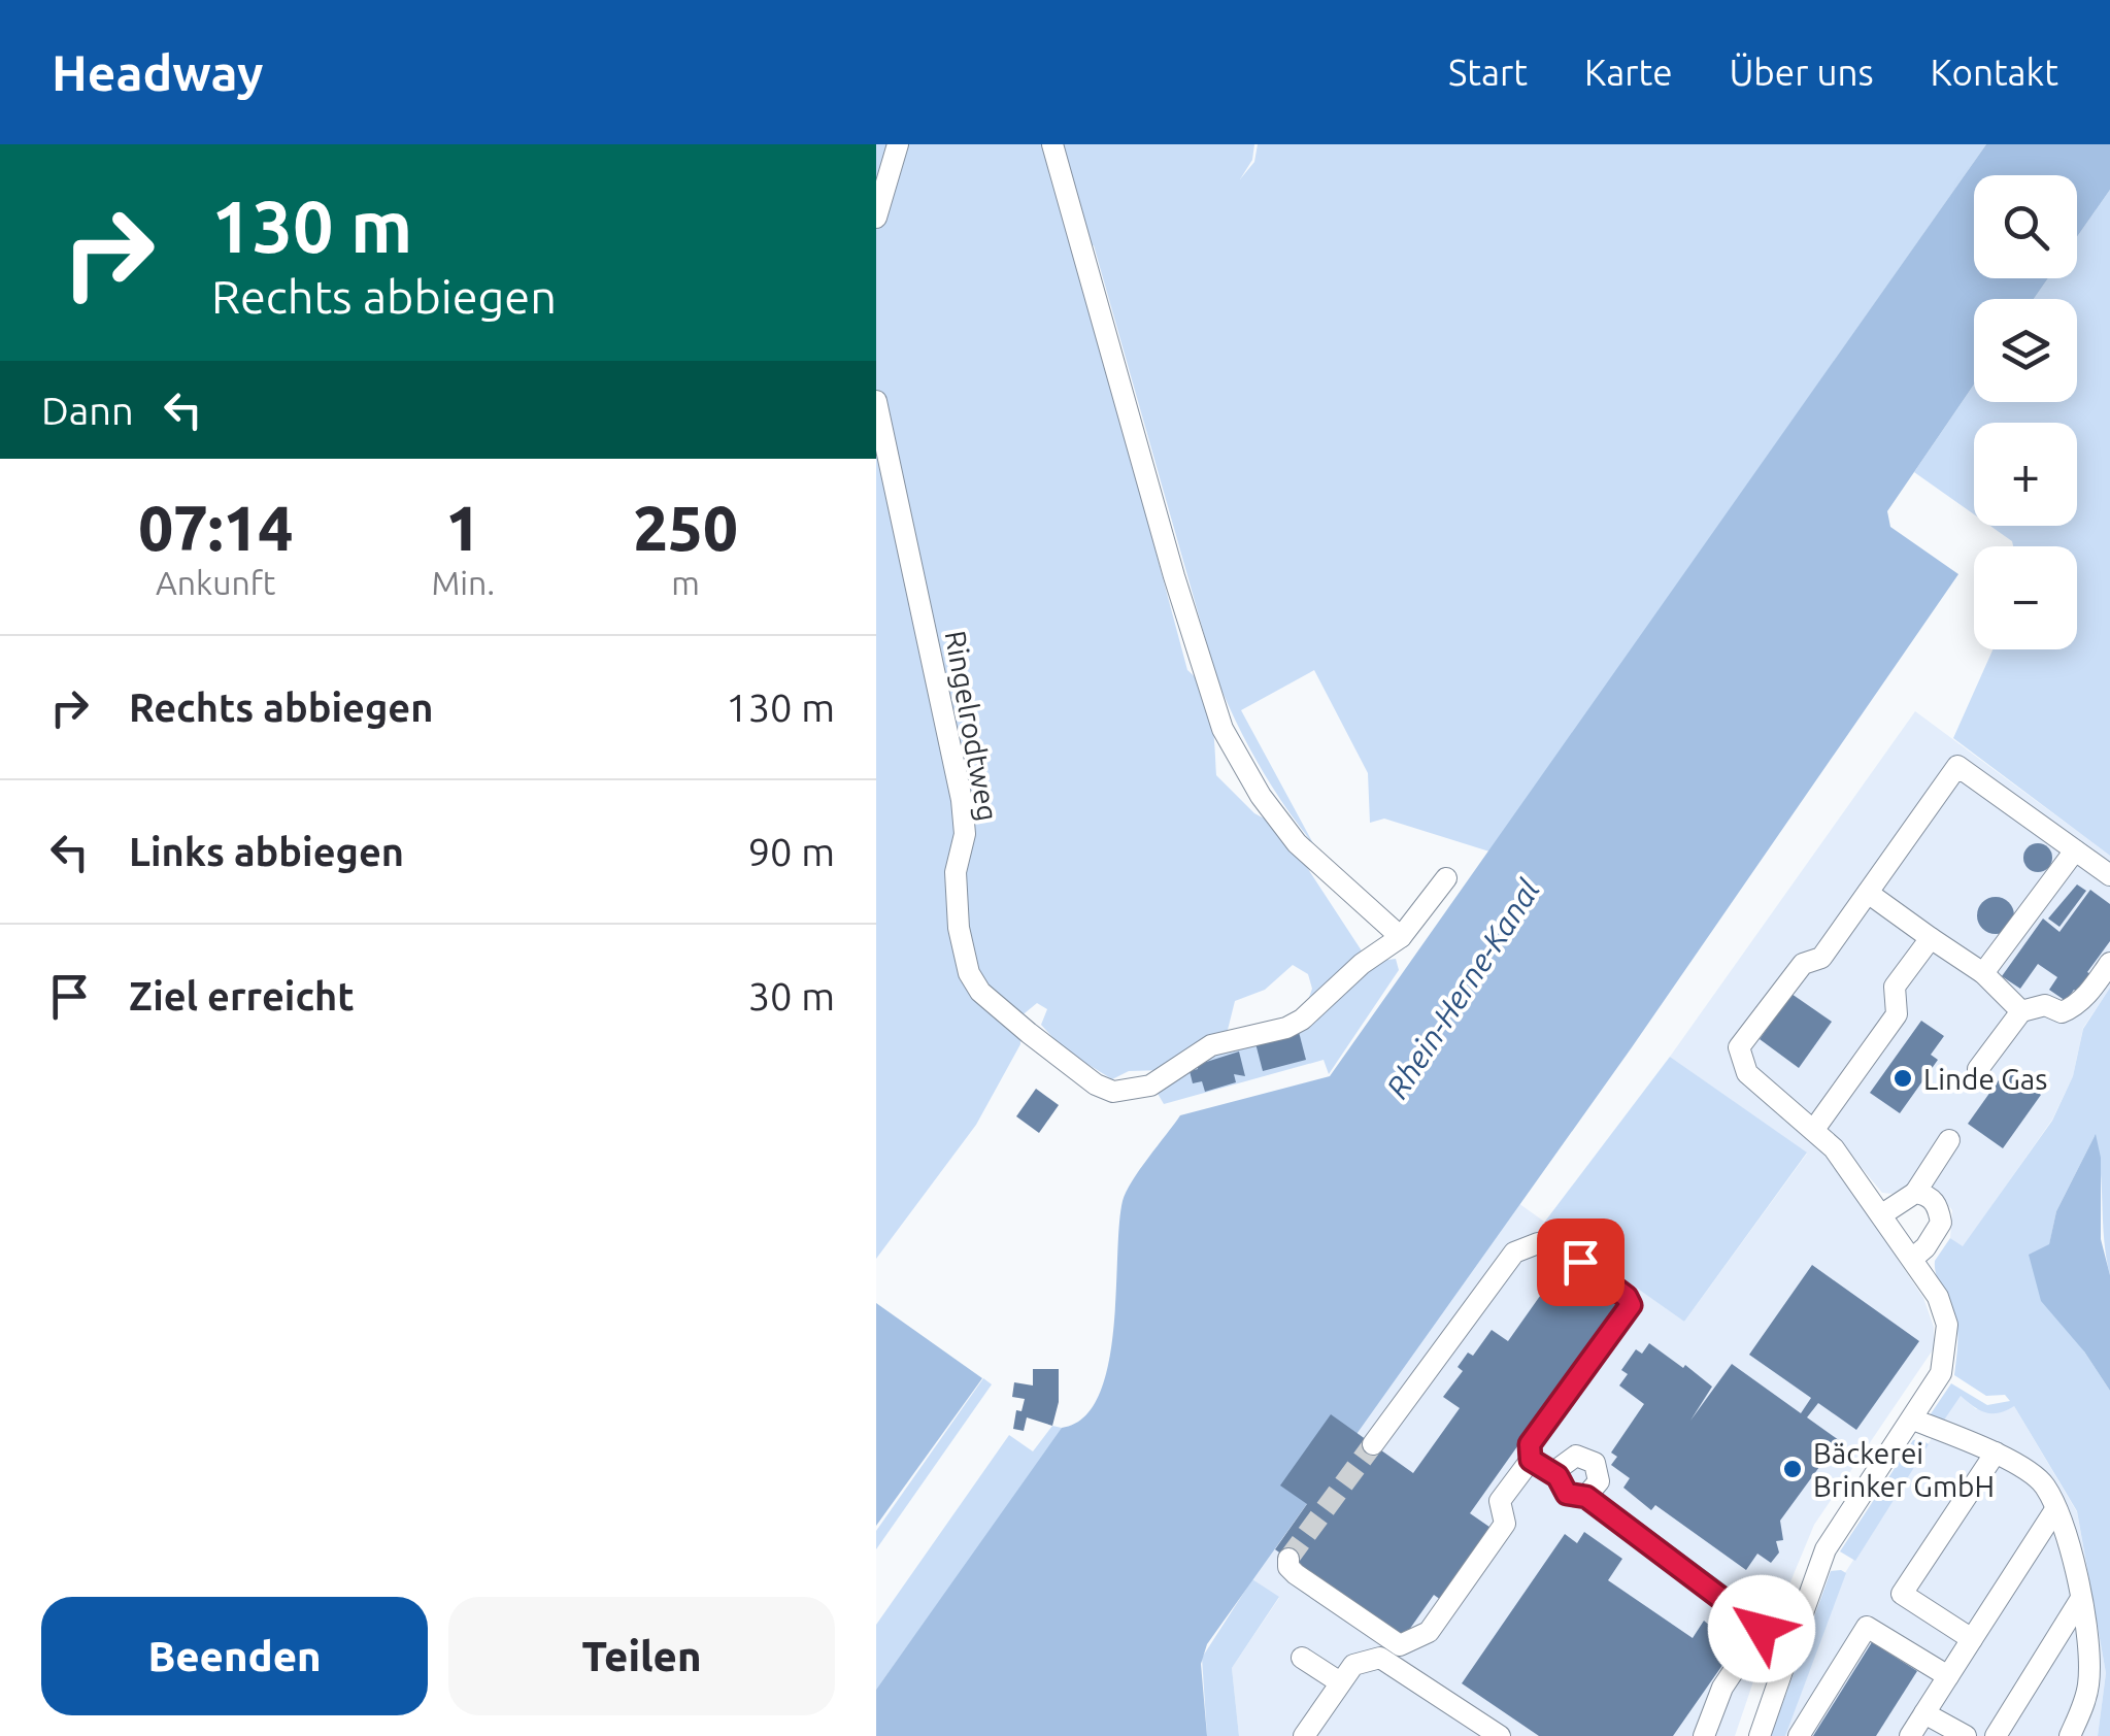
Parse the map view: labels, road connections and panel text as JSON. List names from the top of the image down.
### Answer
{
  "streets": {
    "street": ["Ringelrodtweg"]
  },
  "water": ["Rhein-Herne-Kanal"],
  "places": ["Linde Gas", "Bäckerei Brinker GmbH"],
  "page": {
    "header": "Headway",
    "nav": [
      "Start",
      "Karte",
      "Über uns",
      "Kontakt"
    ],
    "turn": ["130 m", "Rechts abbiegen"],
    "map_buttons": ["+", "−"],
    "then": "Dann",
    "eta": [
      "07:14",
      "Ankunft",
      "1",
      "Min.",
      "250",
      "m"
    ],
    "list": [
      {
        "name": "Rechts abbiegen",
        "value": "130 m"
      },
      {
        "name": "Links abbiegen",
        "value": "90 m"
      },
      {
        "name": "Ziel erreicht",
        "value": "30 m"
      }
    ],
    "buttons": ["Beenden", "Teilen"]
  }
}
